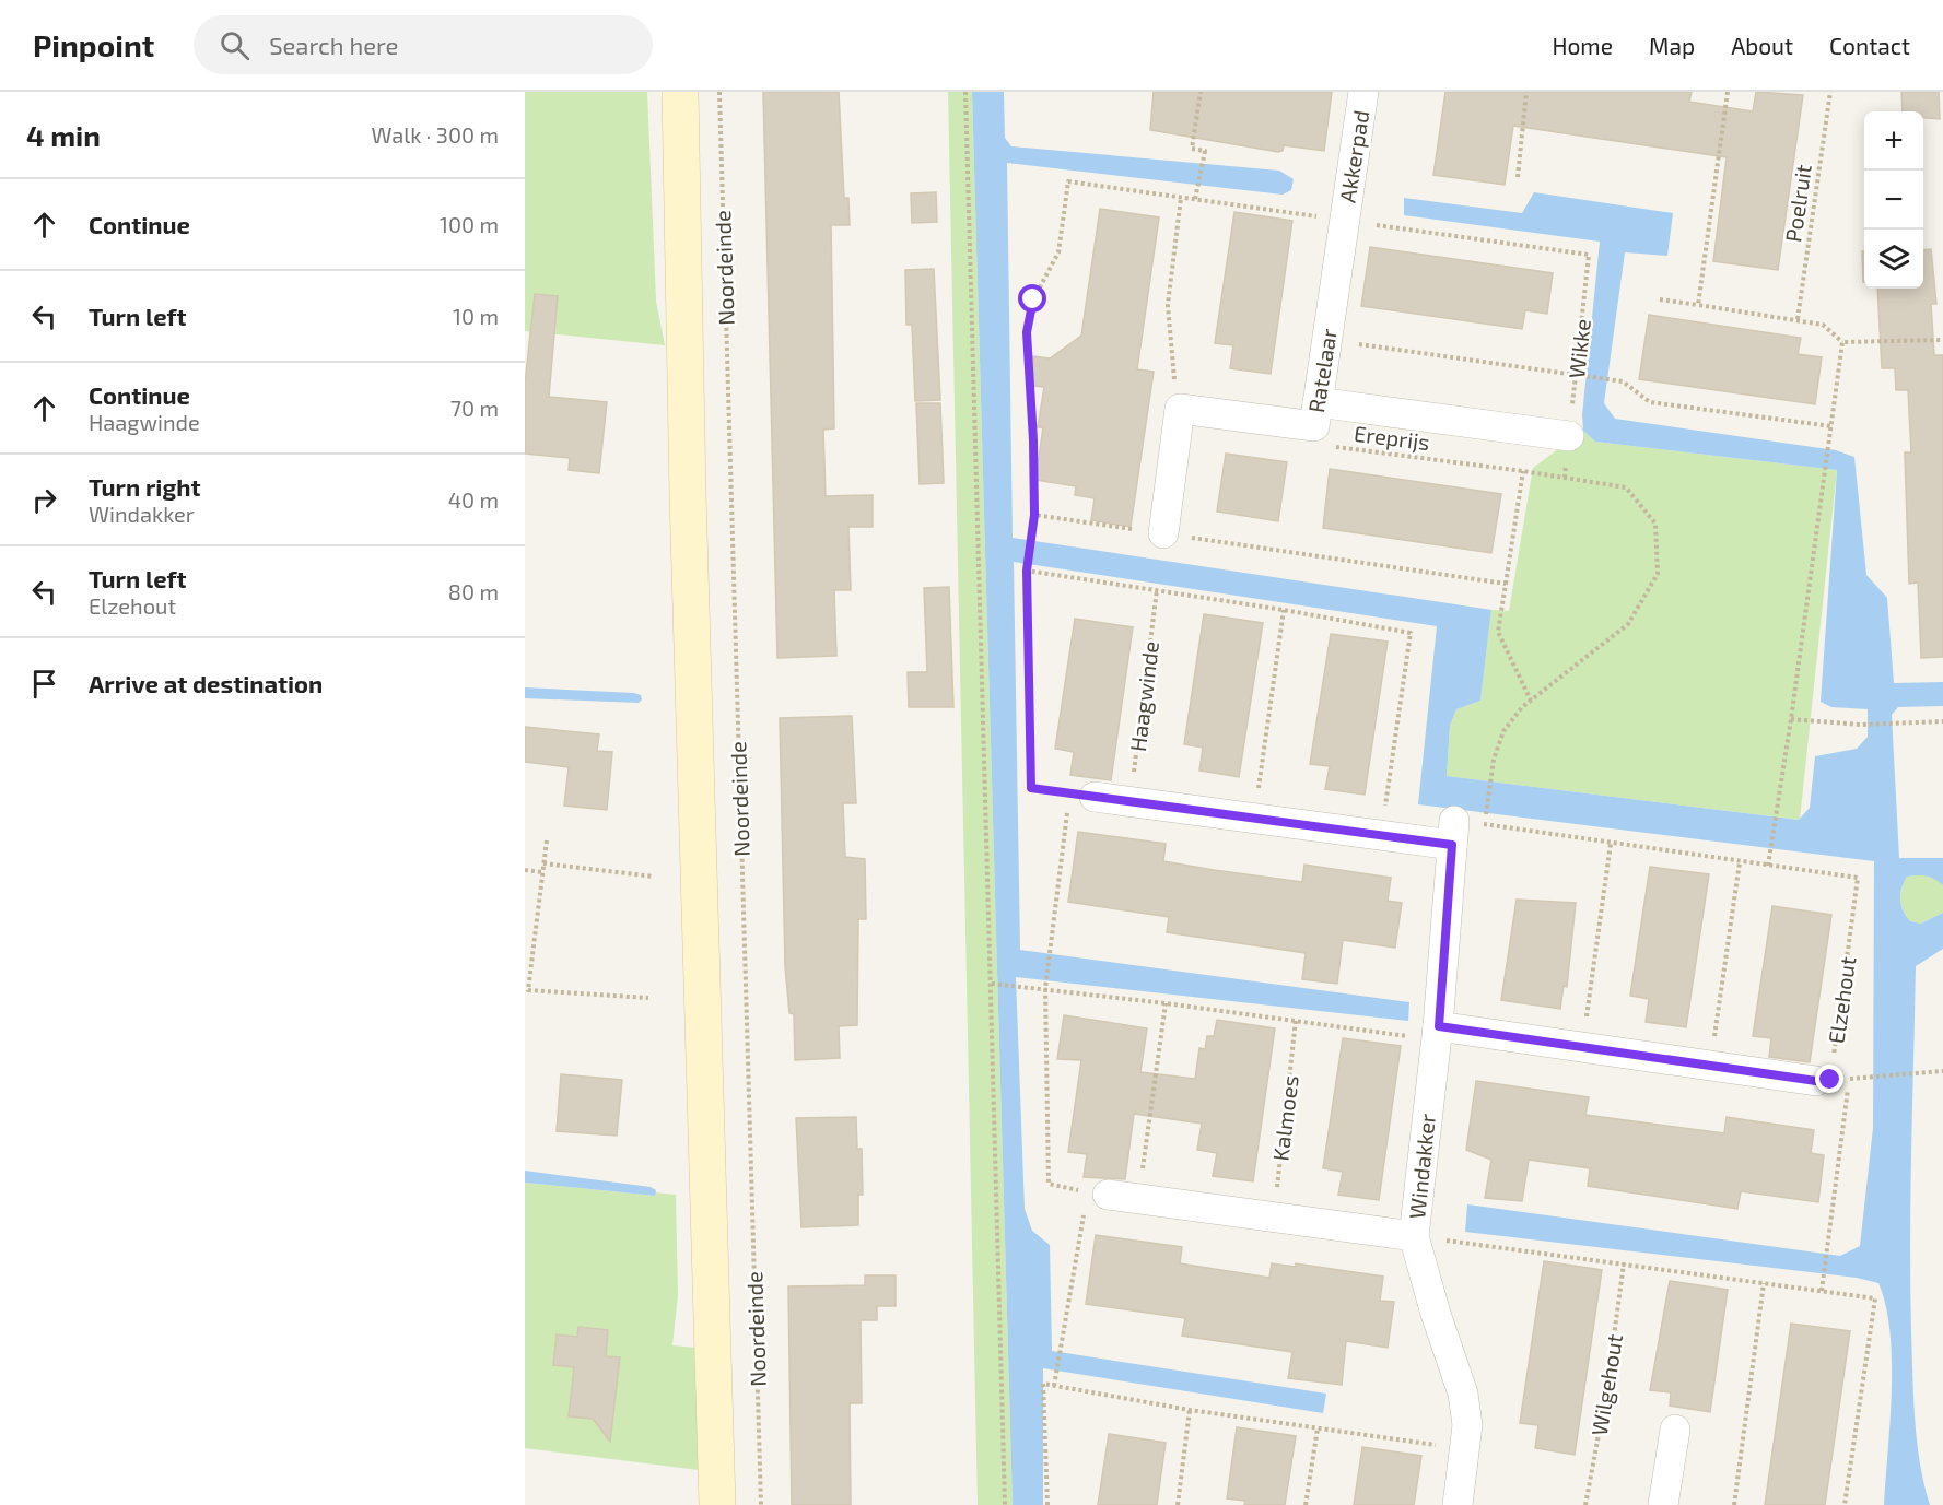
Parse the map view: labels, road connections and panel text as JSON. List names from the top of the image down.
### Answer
{
  "streets": {
    "main road": ["Noordeinde"],
    "street": ["Akkerpad", "Ratelaar", "Windakker"],
    "path": [
      "Poelruit",
      "Wikke",
      "Ereprijs",
      "Haagwinde",
      "Elzehout",
      "Kalmoes",
      "Wilgehout"
    ]
  },
  "crossings": [
    ["Akkerpad", "Wikke"],
    ["Akkerpad", "Ratelaar"],
    ["Wikke", "Ratelaar"]
  ],
  "page": {
    "header": "Pinpoint",
    "search": "Search here",
    "nav": [
      "Home",
      "Map",
      "About",
      "Contact"
    ],
    "heading": ["4 min", "Walk · 300 m"],
    "map_buttons": ["+", "−"],
    "list": [
      ["Continue", "100 m"],
      ["Turn left", "10 m"],
      ["Continue", "Haagwinde", "70 m"],
      ["Turn right", "Windakker", "40 m"],
      ["Turn left", "Elzehout", "80 m"],
      "Arrive at destination"
    ]
  }
}
